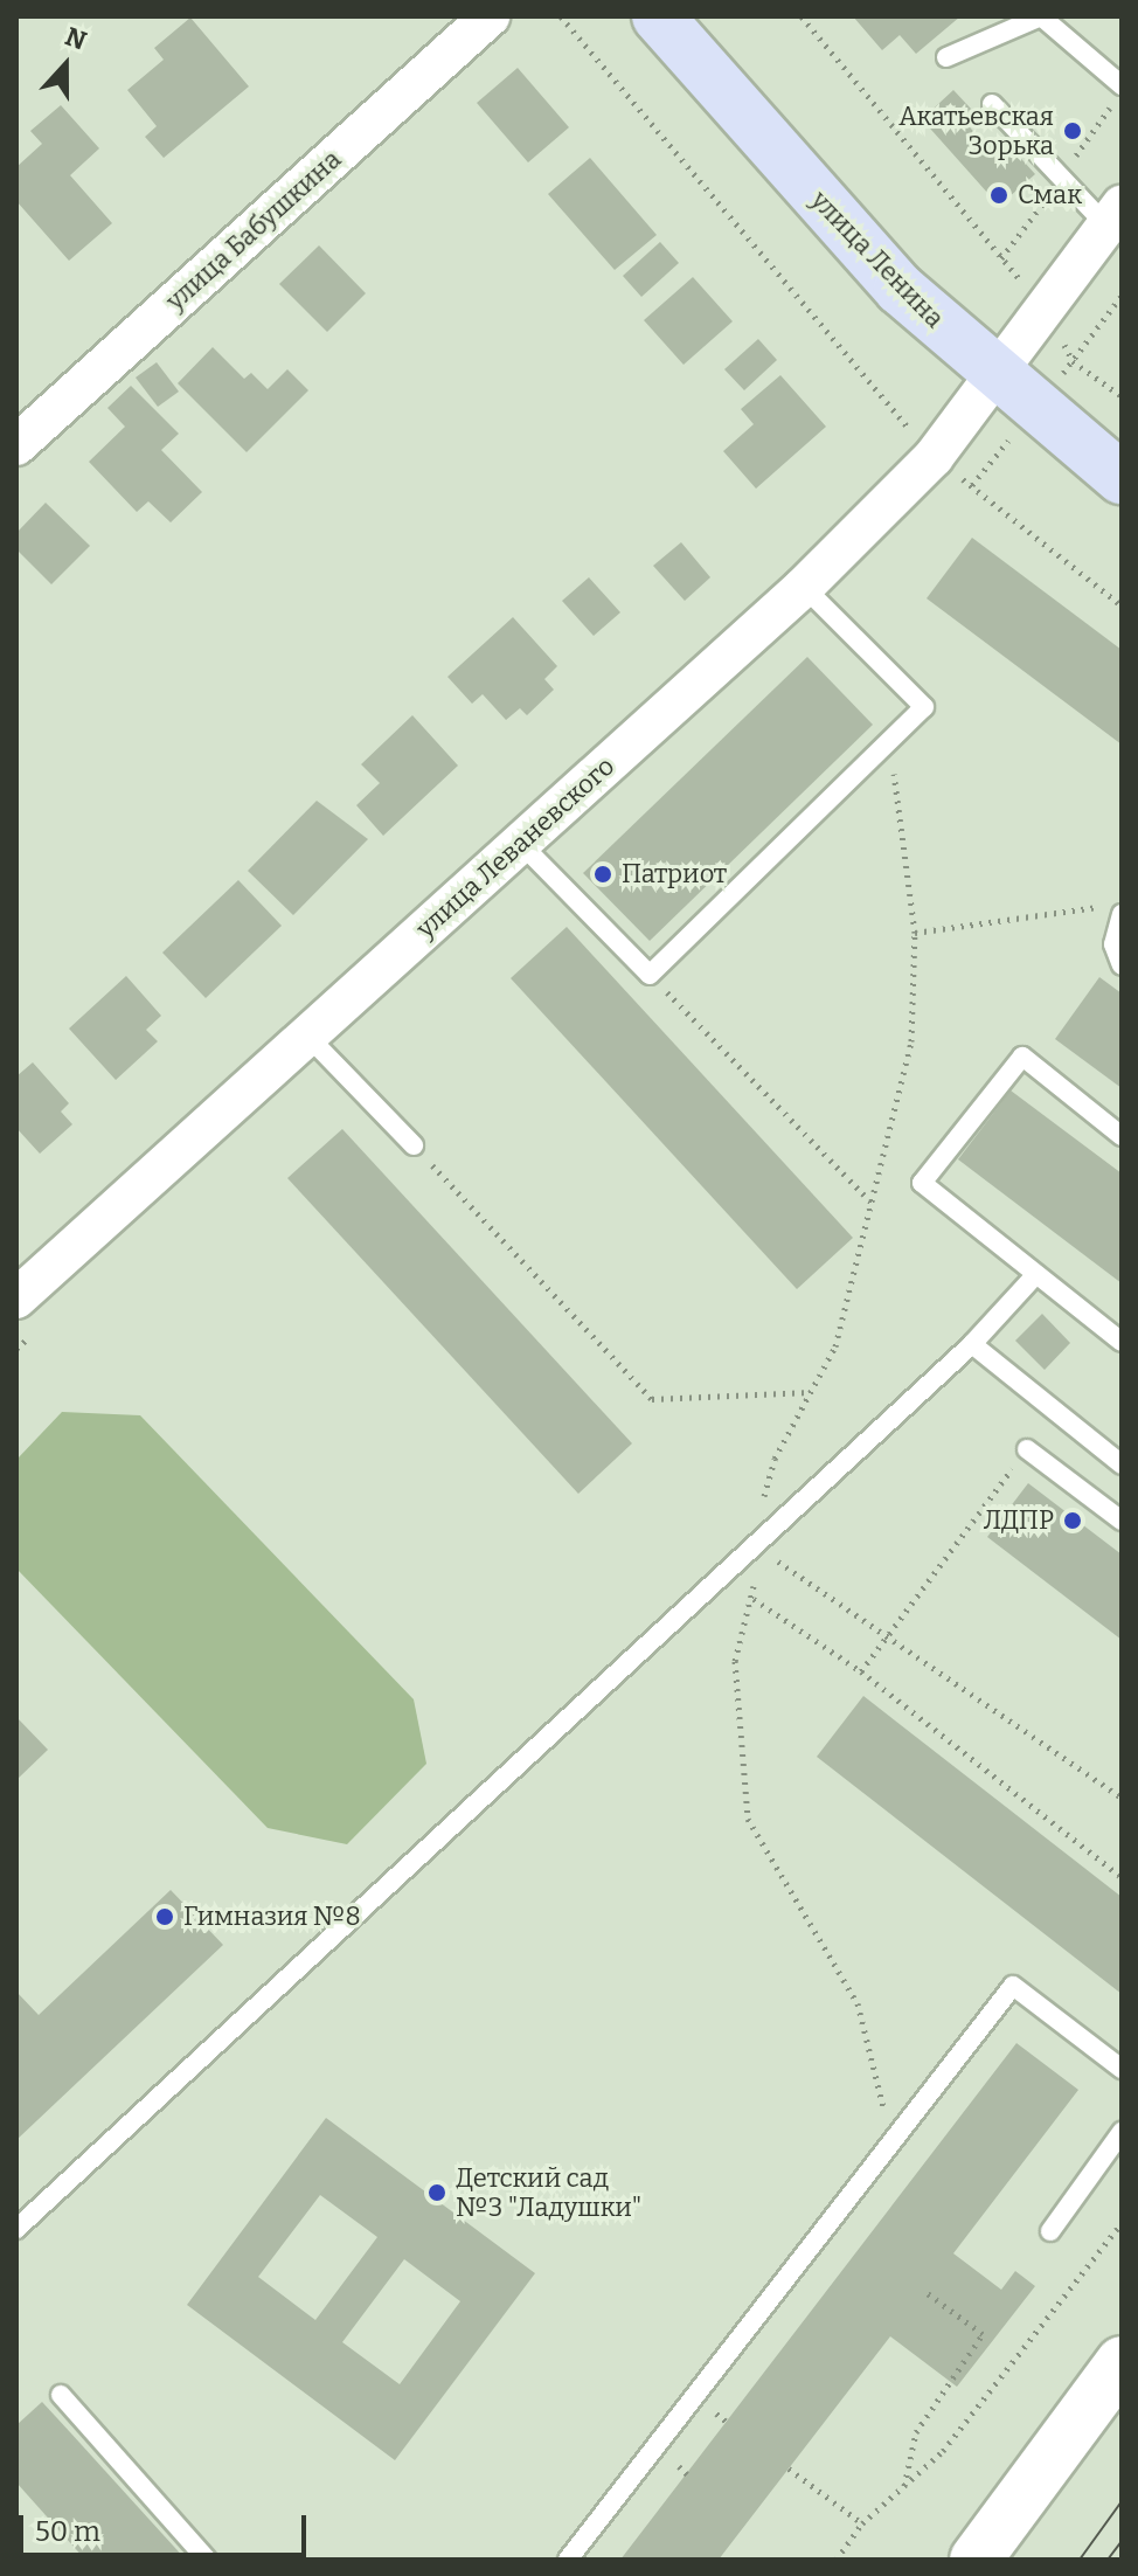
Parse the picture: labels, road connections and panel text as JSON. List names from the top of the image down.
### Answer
{
  "streets": {
    "main road": ["улица Ленина"],
    "street": ["улица Бабушкина", "улица Леваневского"]
  },
  "crossings": [
    ["улица Ленина", "улица Леваневского"]
  ],
  "places": [
    "Акатьевская Зорька",
    "Смак",
    "Патриот",
    "ЛДПР",
    "Гимназия №8",
    "Детский сад №3 \"Ладушки\""
  ],
  "scale_bar": "50 m",
  "north": "top"
}
